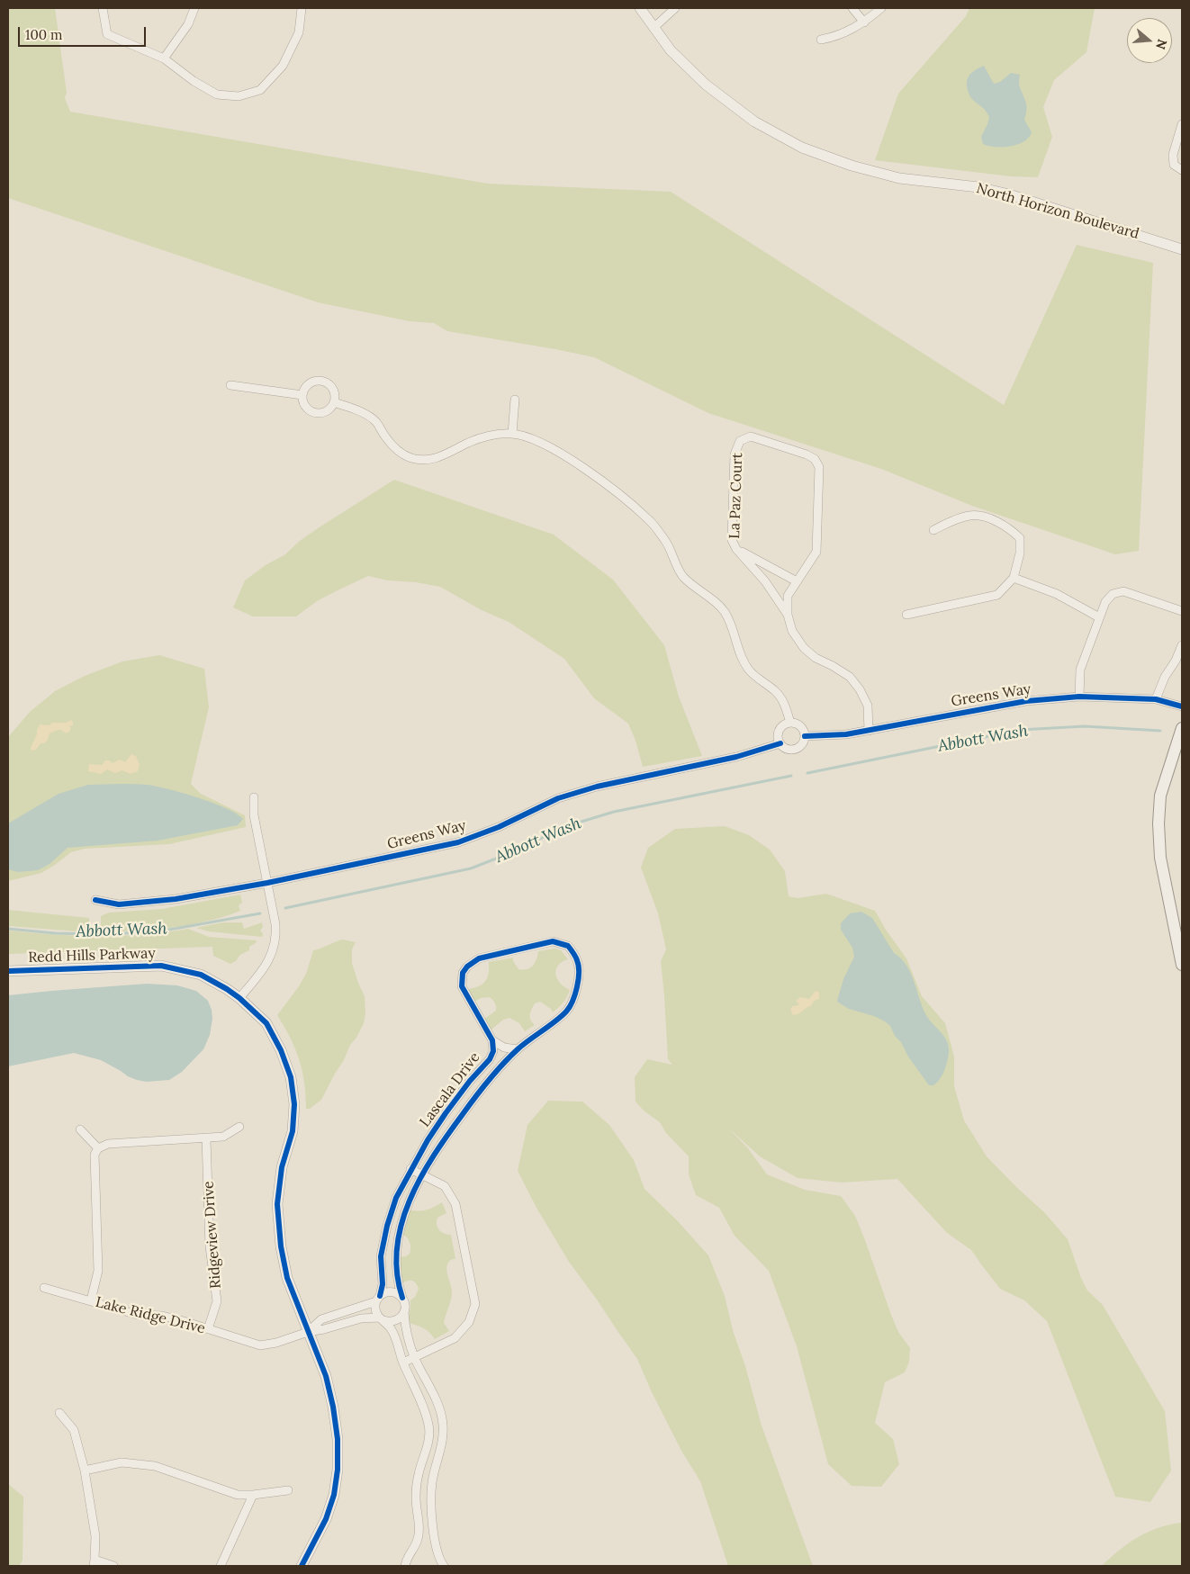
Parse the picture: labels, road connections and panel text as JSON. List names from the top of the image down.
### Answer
{
  "streets": {
    "street": [
      "North Horizon Boulevard",
      "La Paz Court",
      "Greens Way",
      "Redd Hills Parkway",
      "Lascala Drive",
      "Ridgeview Drive",
      "Lake Ridge Drive"
    ]
  },
  "crossings": [
    ["Redd Hills Parkway", "Lake Ridge Drive"],
    ["Ridgeview Drive", "Lake Ridge Drive"]
  ],
  "water": ["Abbott Wash"],
  "scale_bar": "100 m",
  "north": "right"
}
